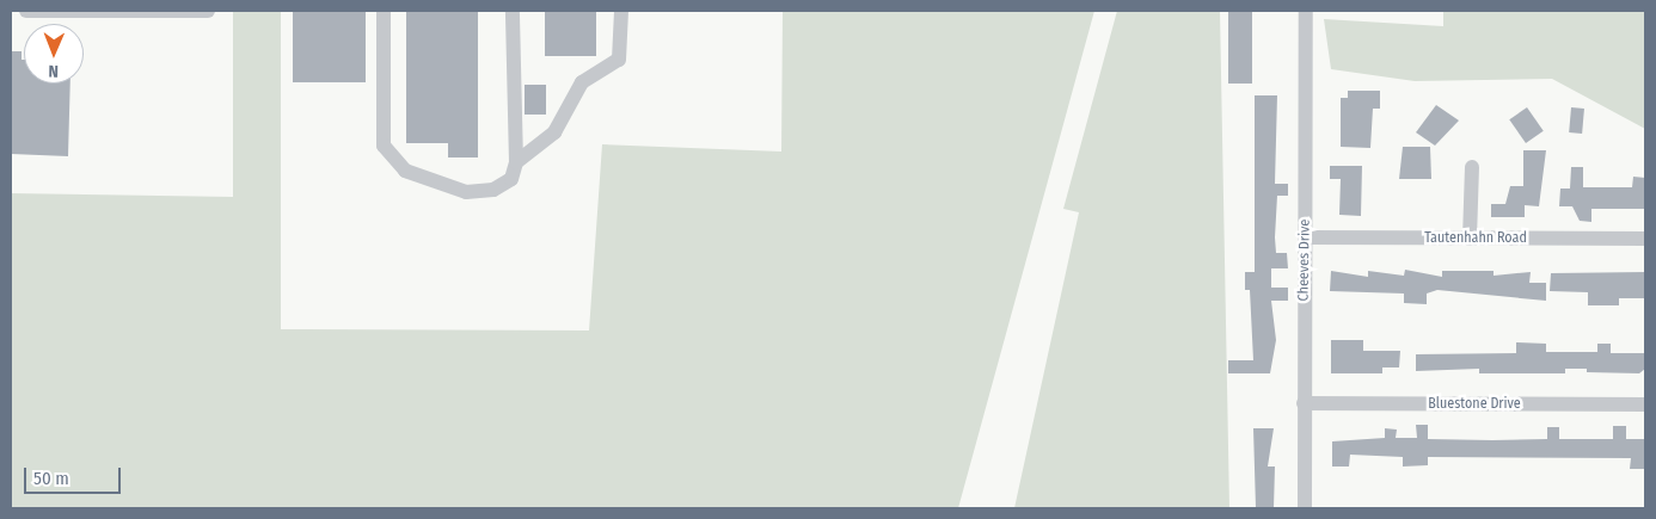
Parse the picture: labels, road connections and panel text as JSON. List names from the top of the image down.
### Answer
{
  "streets": {
    "street": ["Tautenhahn Road", "Cheeves Drive", "Bluestone Drive"]
  },
  "crossings": [
    ["Tautenhahn Road", "Cheeves Drive"],
    ["Cheeves Drive", "Bluestone Drive"]
  ],
  "scale_bar": "50 m",
  "north": "bottom"
}
